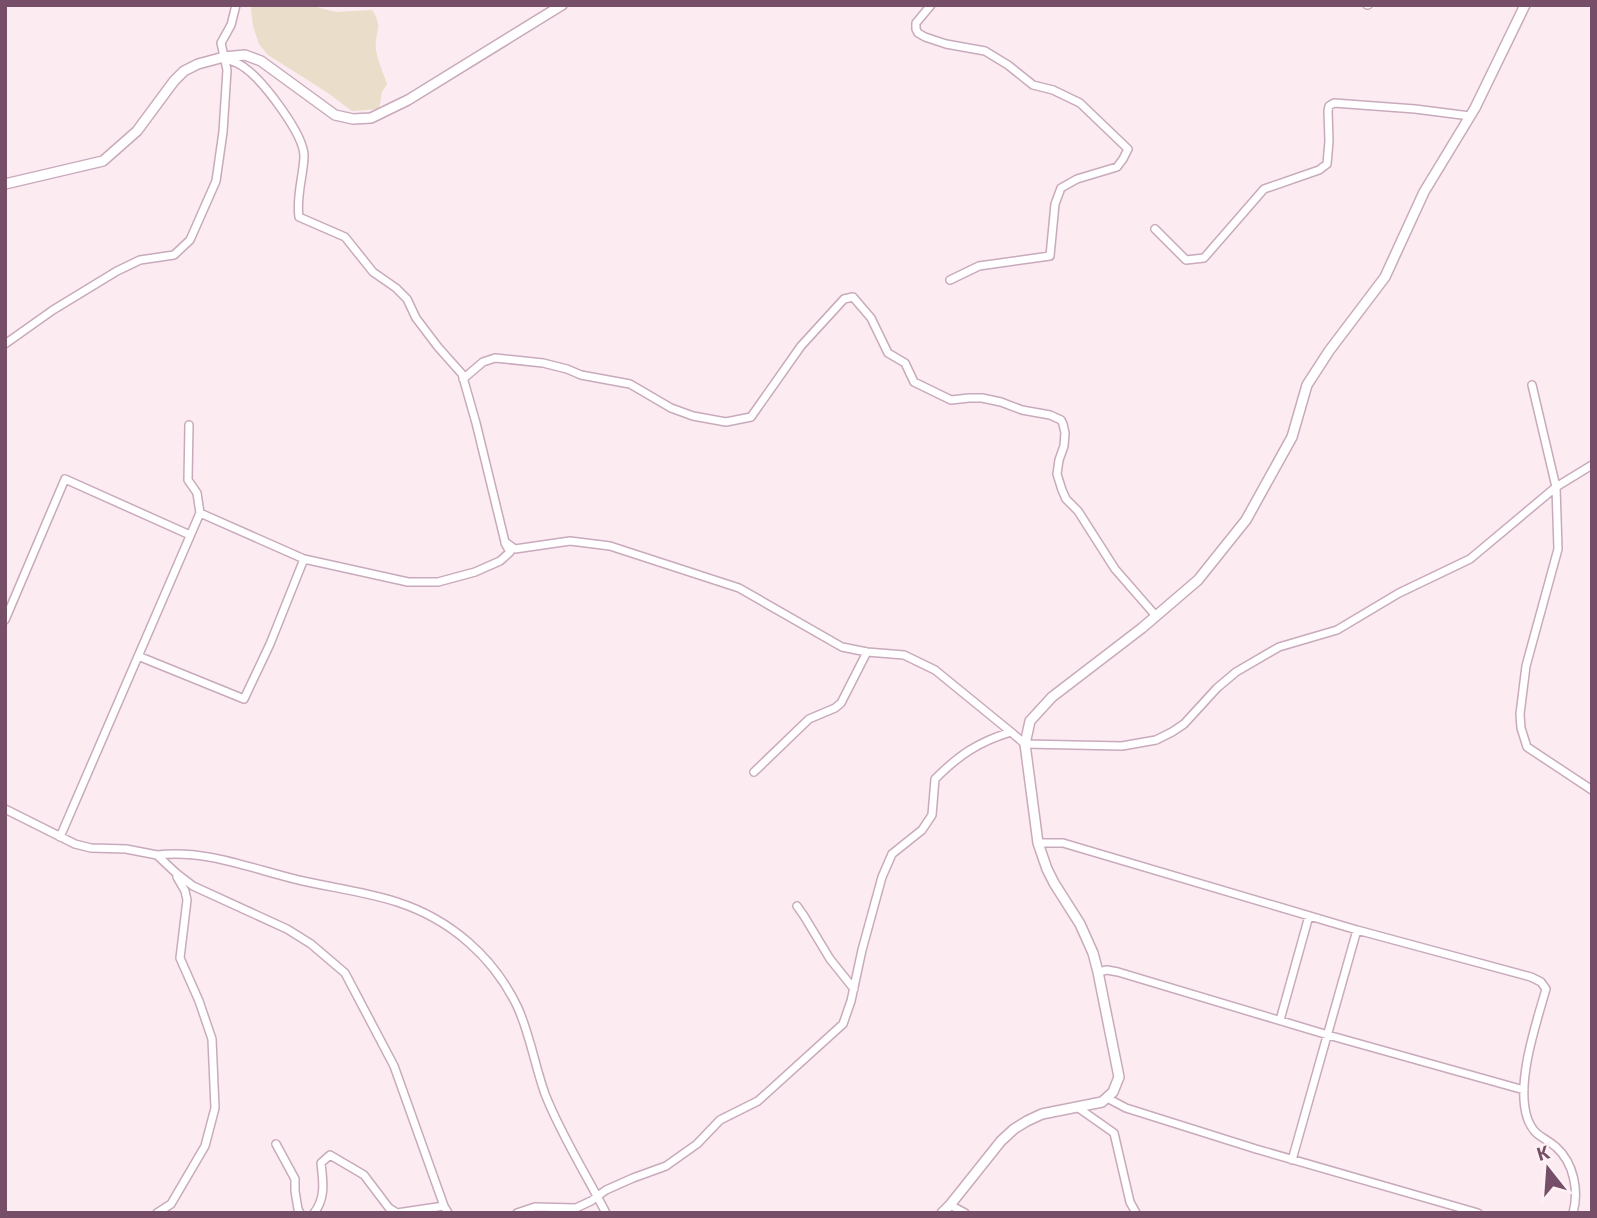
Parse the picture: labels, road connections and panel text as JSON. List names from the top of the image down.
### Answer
{
  "north": "top"
}
